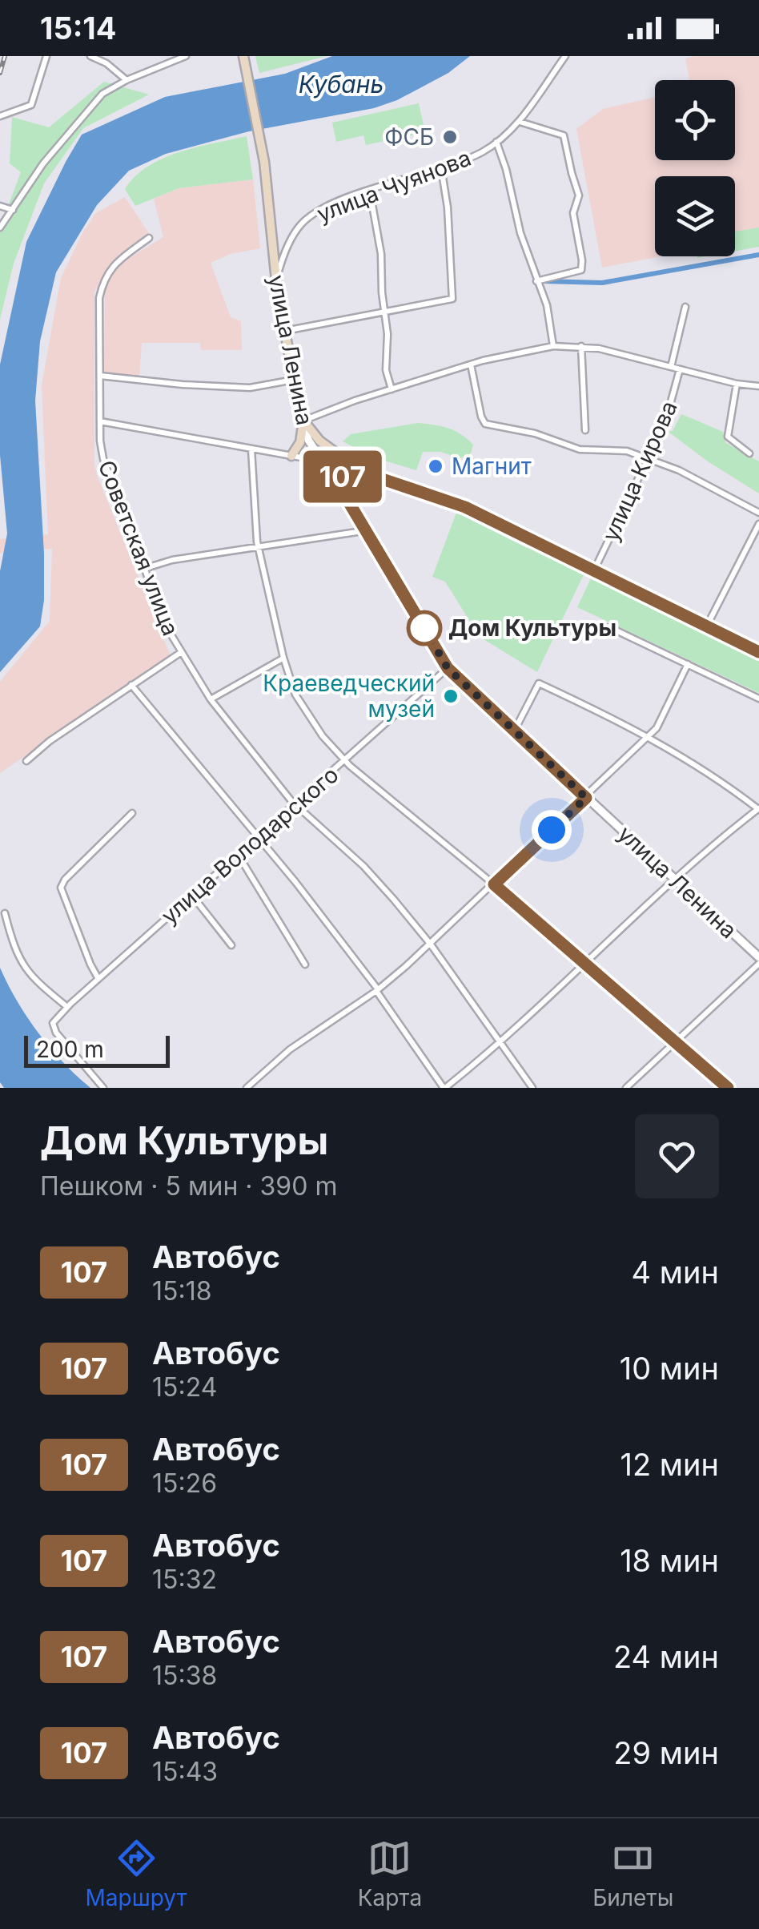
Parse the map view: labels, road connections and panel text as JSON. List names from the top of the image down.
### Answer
{
  "streets": {
    "main road": ["улица Ленина"],
    "street": [
      "улица Чуянова",
      "улица Кирова",
      "Советская улица",
      "улица Володарского"
    ]
  },
  "crossings": [
    ["улица Чуянова", "улица Ленина"],
    ["улица Ленина", "улица Володарского"],
    ["Советская улица", "улица Володарского"]
  ],
  "water": ["Кубань"],
  "places": [
    "ФСБ",
    "Магнит",
    "Дом Культуры",
    "Краеведческий музей"
  ],
  "lines": ["bus line 107"],
  "scale_bar": "200 m",
  "page": {
    "status": "15:14",
    "on_map": "107",
    "scale": "200 m",
    "heading": ["Дом Культуры", "Пешком · 5 мин · 390 m"],
    "list": [
      {
        "mark": "107",
        "name": "Автобус",
        "note": "15:18",
        "value": "4 мин"
      },
      {
        "mark": "107",
        "name": "Автобус",
        "note": "15:24",
        "value": "10 мин"
      },
      {
        "mark": "107",
        "name": "Автобус",
        "note": "15:26",
        "value": "12 мин"
      },
      {
        "mark": "107",
        "name": "Автобус",
        "note": "15:32",
        "value": "18 мин"
      },
      {
        "mark": "107",
        "name": "Автобус",
        "note": "15:38",
        "value": "24 мин"
      },
      {
        "mark": "107",
        "name": "Автобус",
        "note": "15:43",
        "value": "29 мин"
      }
    ],
    "tabs": ["Маршрут", "Карта", "Билеты"]
  }
}
